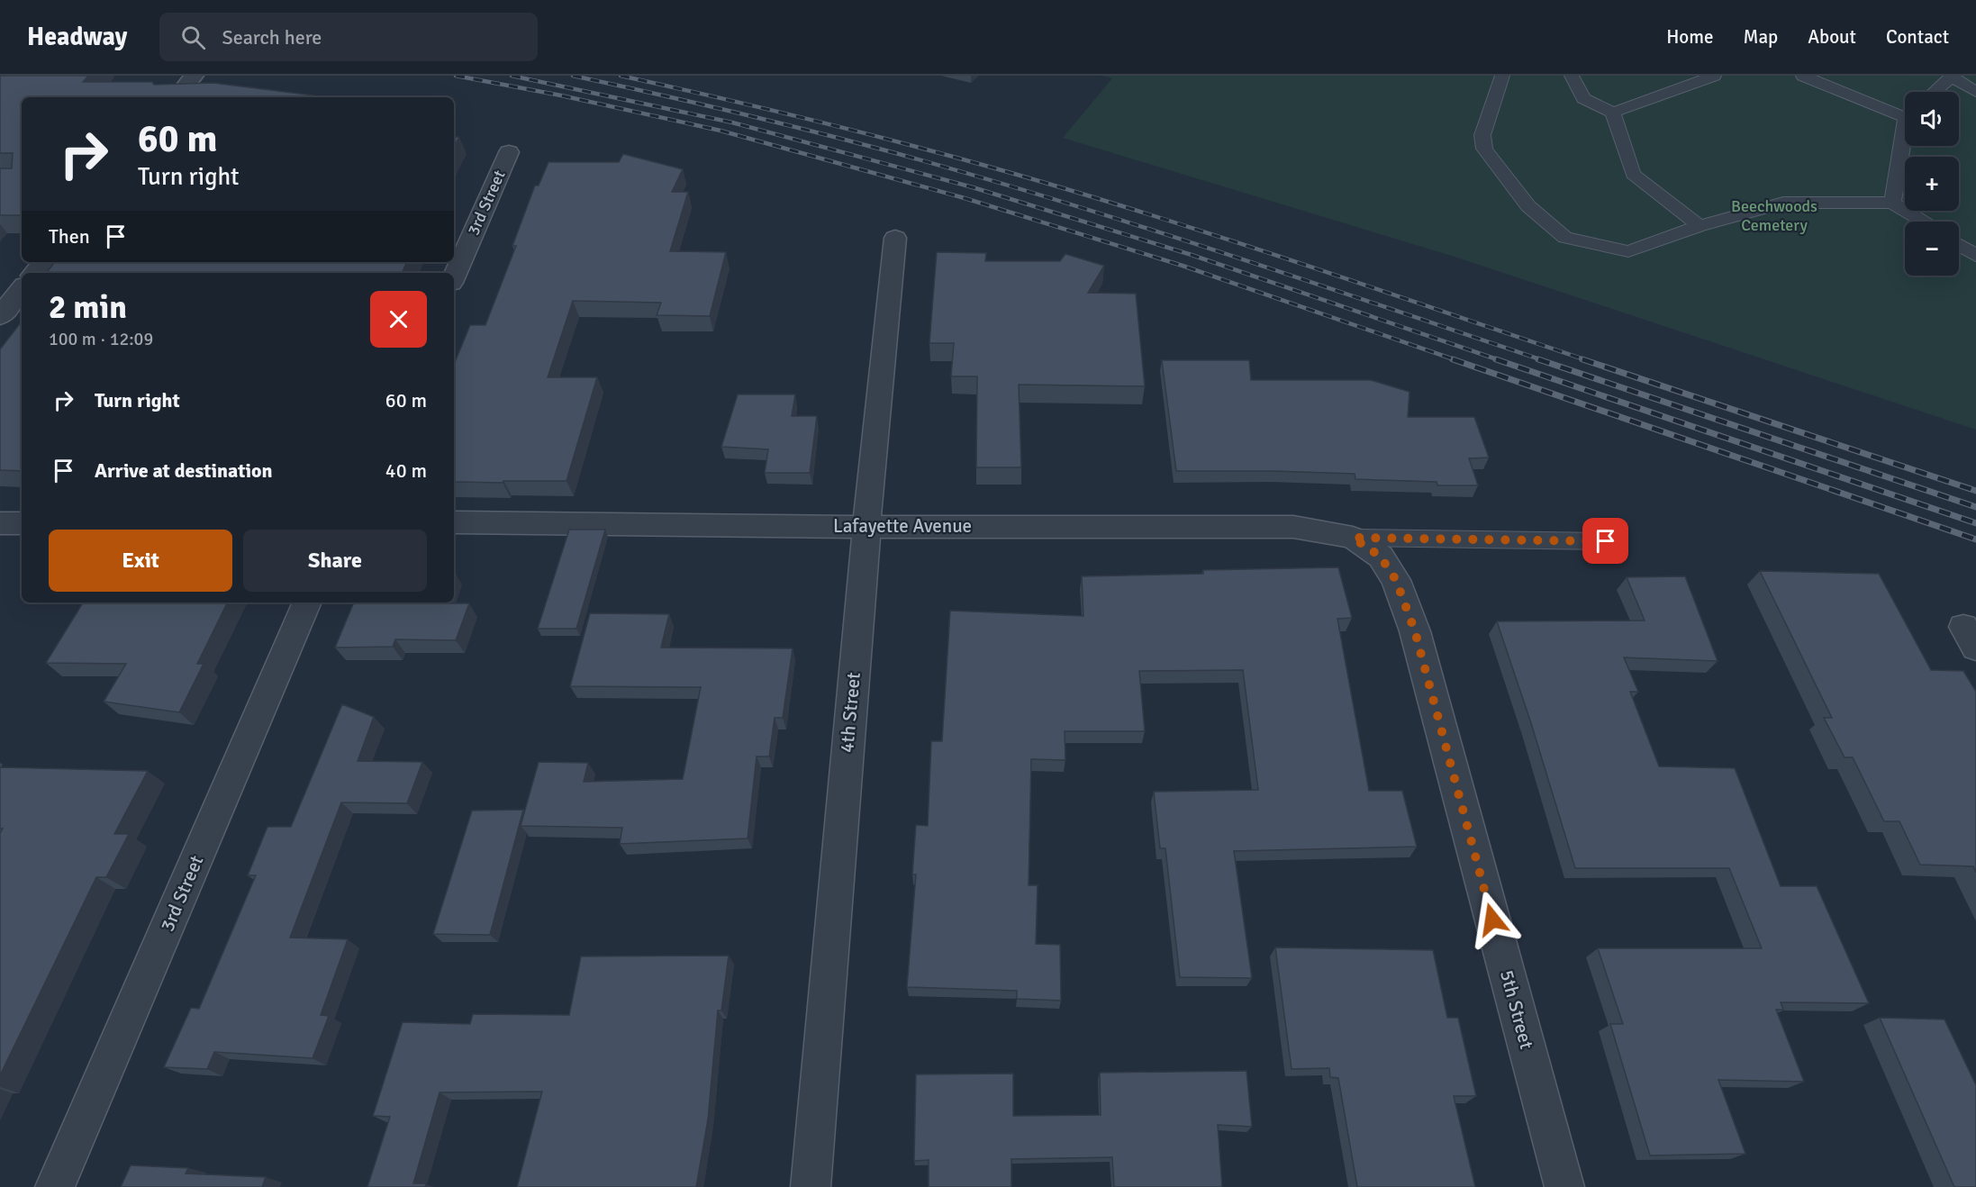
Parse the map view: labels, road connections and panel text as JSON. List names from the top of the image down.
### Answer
{
  "streets": {
    "street": [
      "3rd Street",
      "Lafayette Avenue",
      "4th Street",
      "5th Street"
    ]
  },
  "crossings": [
    ["Lafayette Avenue", "4th Street"],
    ["Lafayette Avenue", "5th Street"]
  ],
  "parks": ["Beechwoods Cemetery"],
  "page": {
    "header": "Headway",
    "search": "Search here",
    "nav": [
      "Home",
      "Map",
      "About",
      "Contact"
    ],
    "map_buttons": ["+", "−"],
    "turn": ["60 m", "Turn right"],
    "then": "Then",
    "heading": ["2 min", "100 m · 12:09"],
    "list": [
      {
        "name": "Turn right",
        "value": "60 m"
      },
      {
        "name": "Arrive at destination",
        "value": "40 m"
      }
    ],
    "buttons": ["Exit", "Share"]
  }
}
